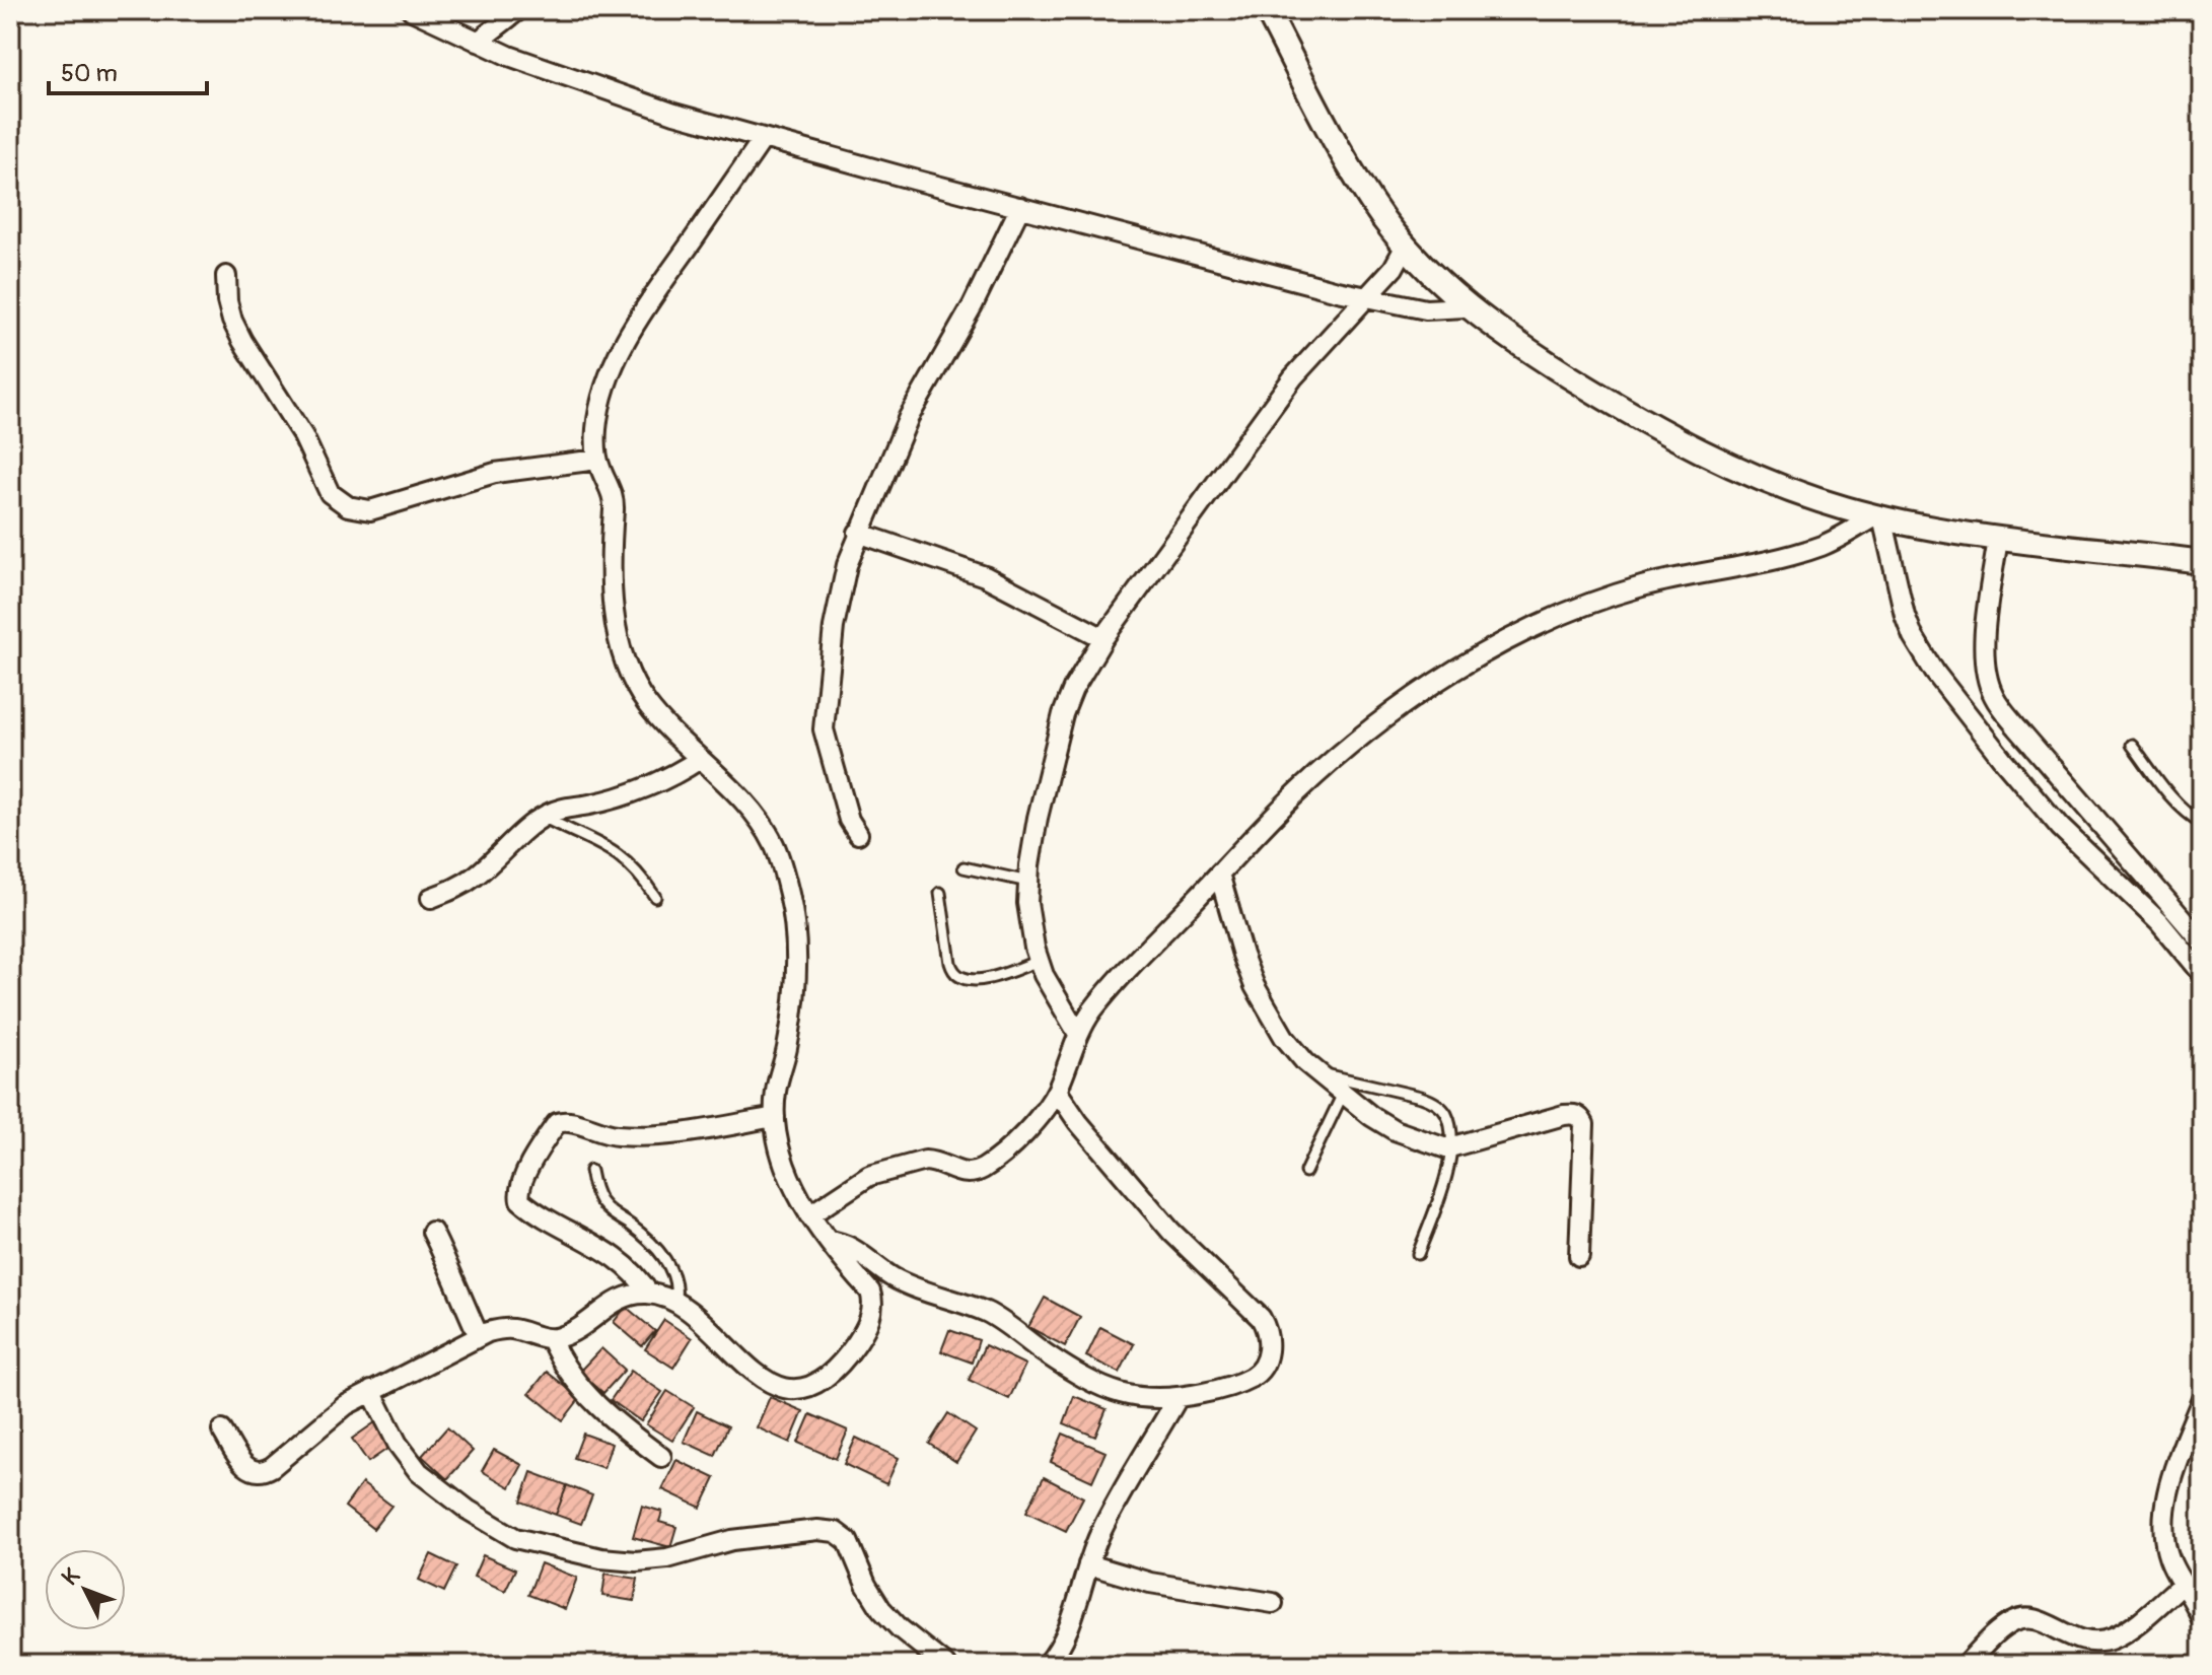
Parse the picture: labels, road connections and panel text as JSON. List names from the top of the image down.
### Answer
{
  "scale_bar": "50 m",
  "north": "top left"
}
